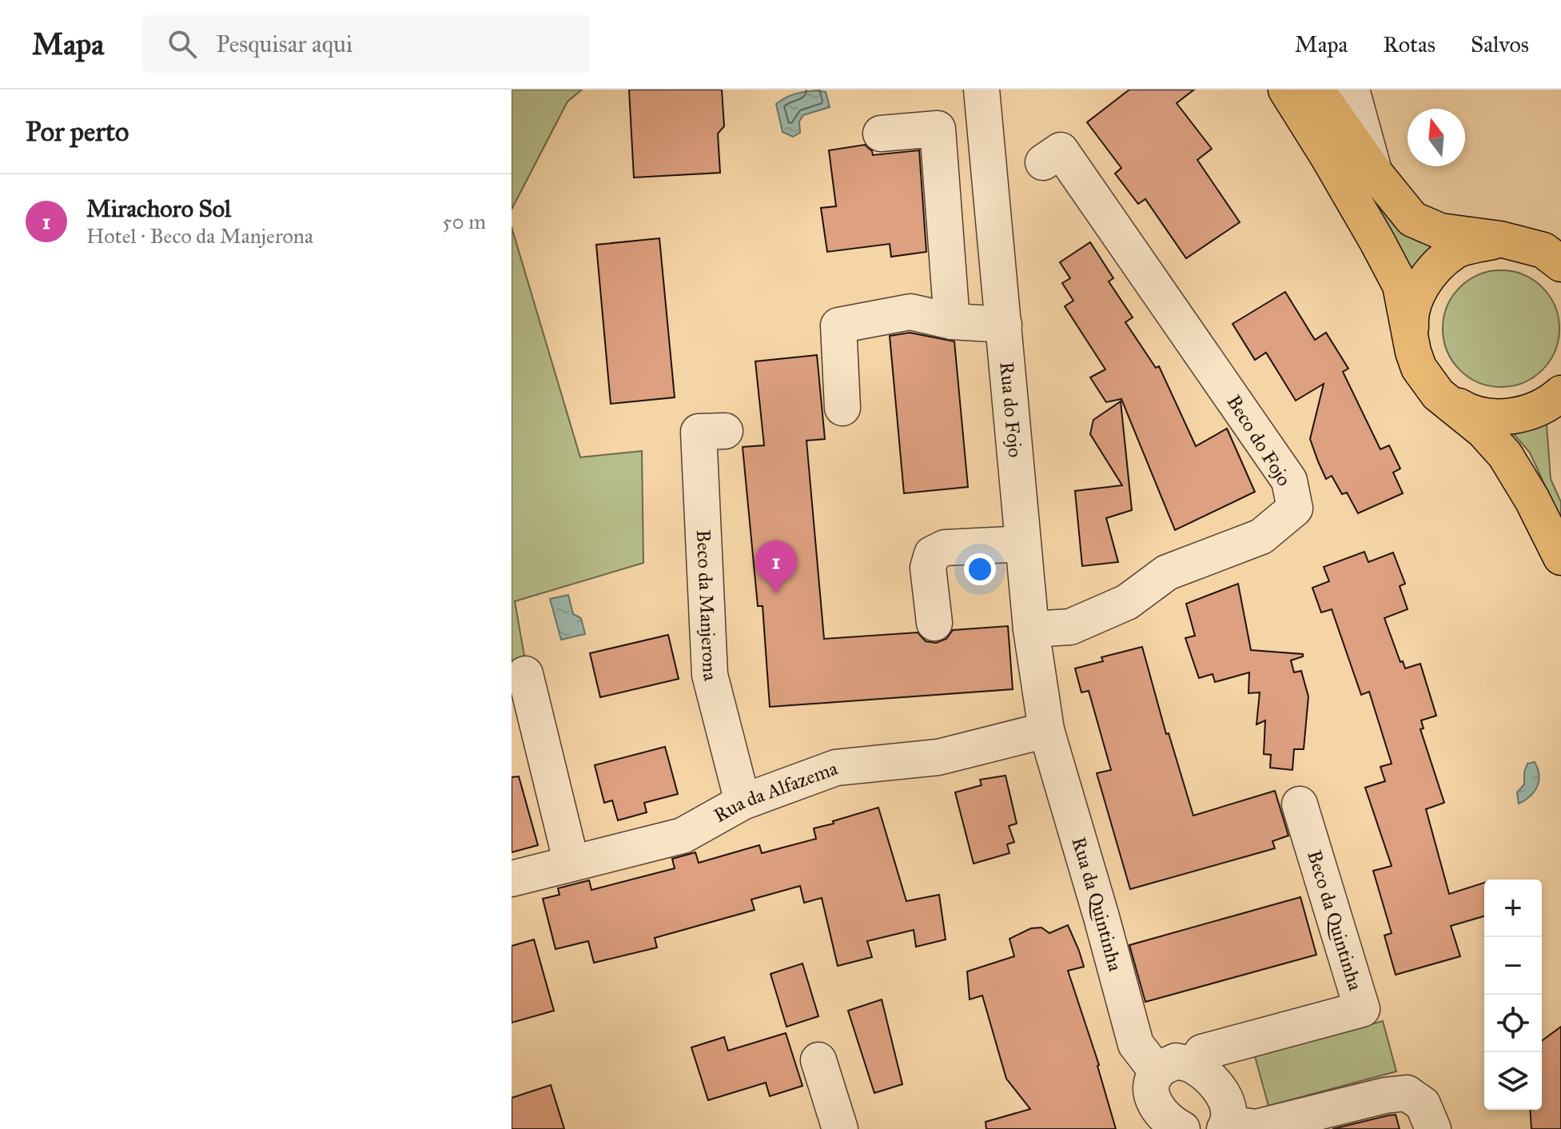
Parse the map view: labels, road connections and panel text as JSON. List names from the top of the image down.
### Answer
{
  "streets": {
    "street": [
      "Rua do Fojo",
      "Beco do Fojo",
      "Beco da Manjerona",
      "Rua da Alfazema",
      "Rua da Quintinha",
      "Beco da Quintinha"
    ]
  },
  "crossings": [
    ["Rua do Fojo", "Beco do Fojo"],
    ["Rua do Fojo", "Rua da Alfazema"],
    ["Rua do Fojo", "Rua da Quintinha"],
    ["Beco da Manjerona", "Rua da Alfazema"],
    ["Rua da Alfazema", "Rua da Quintinha"]
  ],
  "north": "top",
  "page": {
    "header": "Mapa",
    "search": "Pesquisar aqui",
    "nav": ["Mapa", "Rotas", "Salvos"],
    "heading": "Por perto",
    "list": [
      {
        "mark": "1",
        "name": "Mirachoro Sol",
        "note": "Hotel · Beco da Manjerona",
        "value": "50 m"
      }
    ],
    "pins": "1",
    "map_buttons": ["+", "−"]
  }
}
